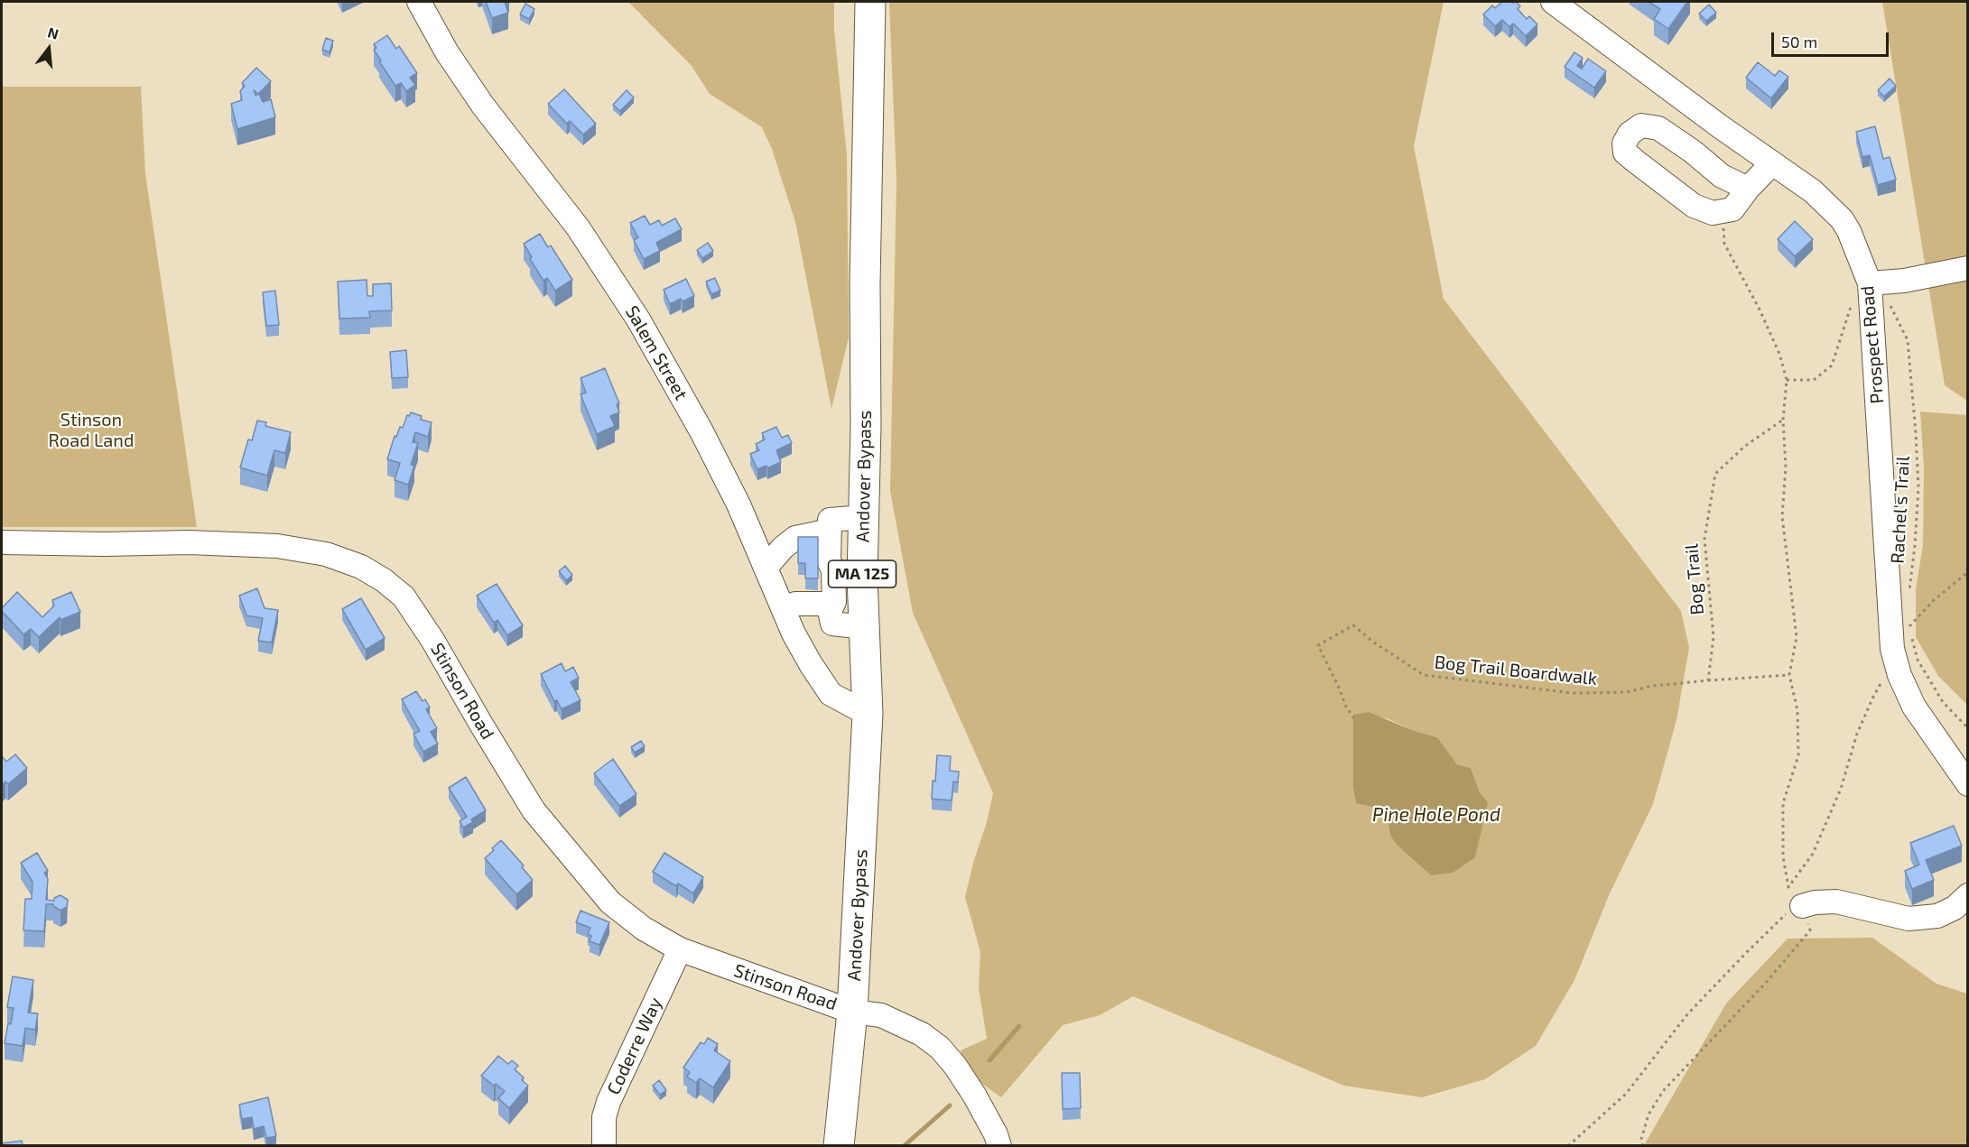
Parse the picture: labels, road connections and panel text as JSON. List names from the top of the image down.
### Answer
{
  "streets": {
    "main road": ["Andover Bypass", "MA 125"],
    "street": [
      "Prospect Road",
      "Salem Street",
      "Stinson Road",
      "Coderre Way"
    ],
    "path": ["Rachel's Trail", "Bog Trail", "Bog Trail Boardwalk"]
  },
  "crossings": [
    ["Prospect Road", "Rachel's Trail"],
    ["Salem Street", "Andover Bypass"],
    ["Andover Bypass", "Stinson Road"],
    ["Bog Trail", "Bog Trail Boardwalk"],
    ["Stinson Road", "Coderre Way"]
  ],
  "water": ["Pine Hole Pond"],
  "parks": ["Stinson Road Land"],
  "scale_bar": "50 m",
  "north": "top"
}
